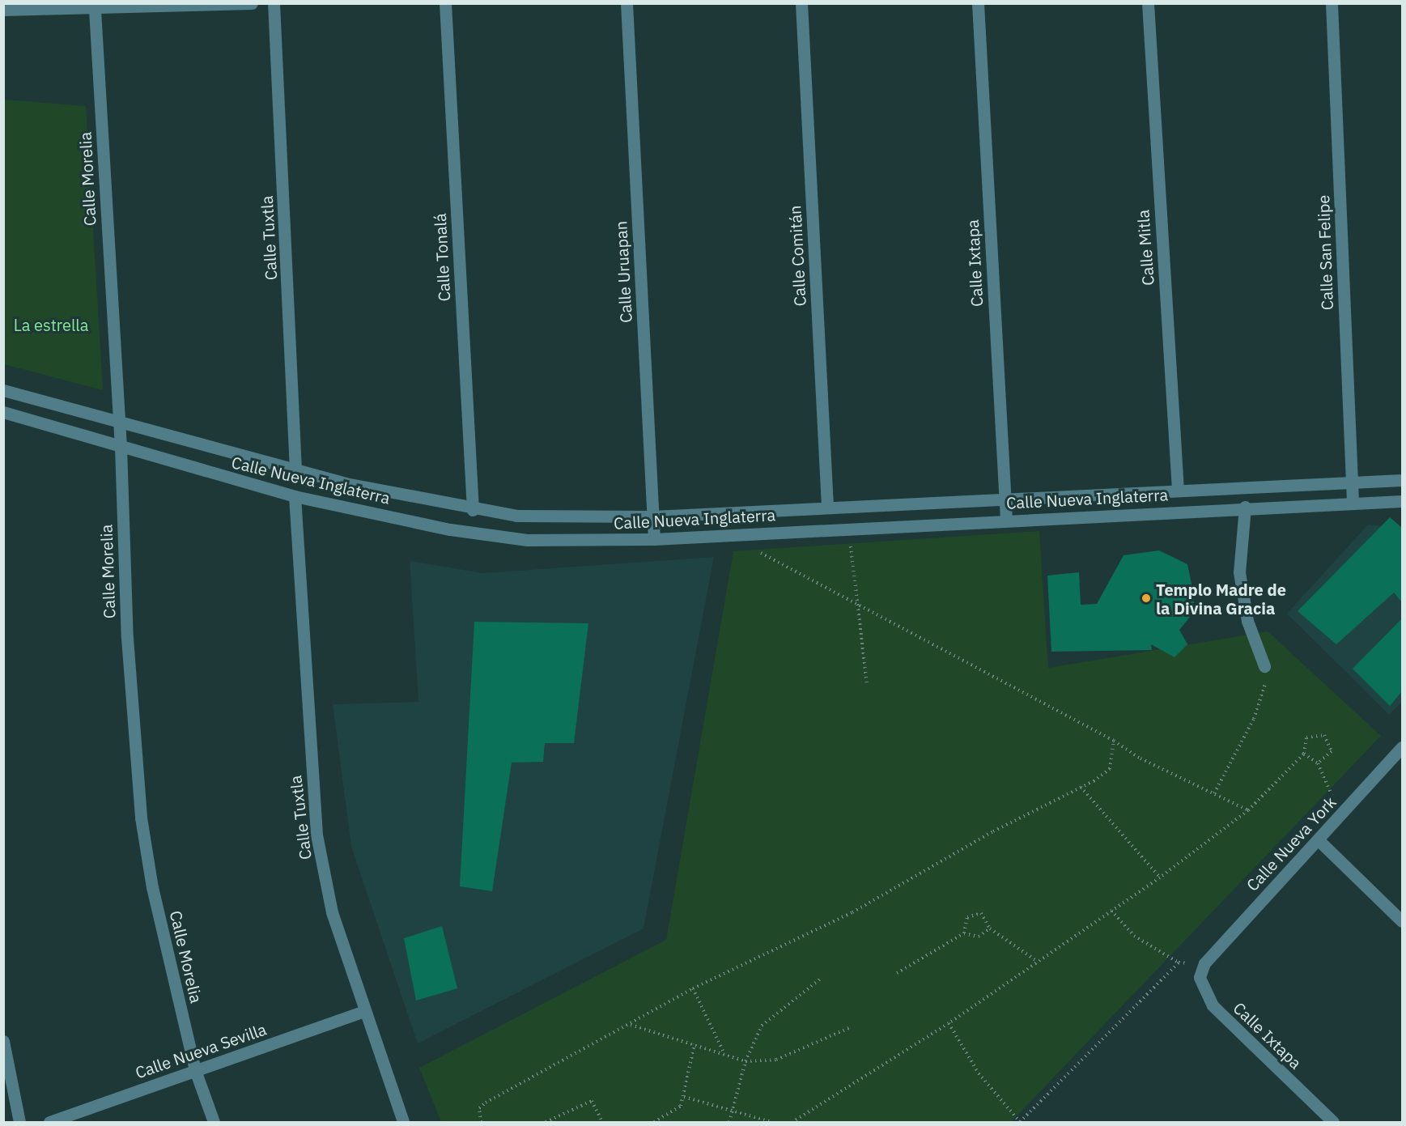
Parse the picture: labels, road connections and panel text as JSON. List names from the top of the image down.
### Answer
{
  "streets": {
    "street": [
      "Calle Morelia",
      "Calle Tuxtla",
      "Calle Mitla",
      "Calle San Felipe",
      "Calle Comitán",
      "Calle Tonalá",
      "Calle Ixtapa",
      "Calle Uruapan",
      "Calle Nueva Inglaterra",
      "Calle Nueva York",
      "Calle Nueva Sevilla"
    ]
  },
  "crossings": [
    ["Calle Morelia", "Calle Nueva Inglaterra"],
    ["Calle Morelia", "Calle Nueva Sevilla"],
    ["Calle Tuxtla", "Calle Nueva Inglaterra"],
    ["Calle Tuxtla", "Calle Nueva Sevilla"],
    ["Calle Mitla", "Calle Nueva Inglaterra"],
    ["Calle San Felipe", "Calle Nueva Inglaterra"],
    ["Calle Comitán", "Calle Nueva Inglaterra"],
    ["Calle Tonalá", "Calle Nueva Inglaterra"],
    ["Calle Ixtapa", "Calle Nueva Inglaterra"],
    ["Calle Ixtapa", "Calle Nueva York"],
    ["Calle Uruapan", "Calle Nueva Inglaterra"]
  ],
  "parks": ["La estrella"],
  "places": ["Templo Madre de la Divina Gracia"]
}
